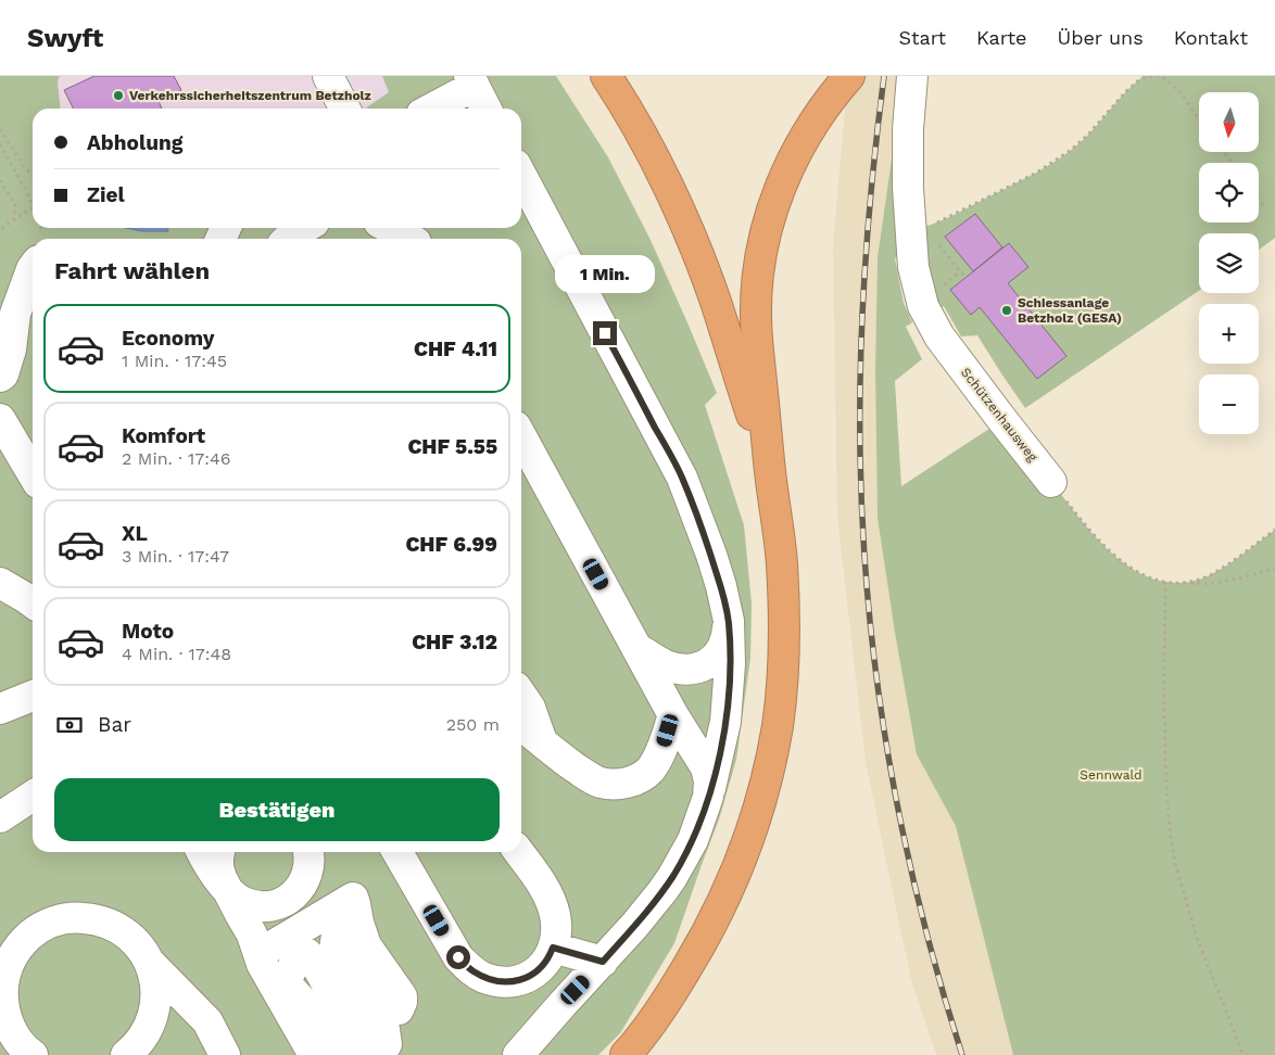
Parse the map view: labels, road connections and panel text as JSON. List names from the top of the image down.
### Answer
{
  "streets": {
    "lane": ["Schützenhausweg"]
  },
  "parks": ["Sennwald"],
  "places": ["Verkehrssicherheitszentrum Betzholz", "Schiessanlage Betzholz (GESA)"],
  "north": "bottom",
  "page": {
    "header": "Swyft",
    "nav": [
      "Start",
      "Karte",
      "Über uns",
      "Kontakt"
    ],
    "map_buttons": ["+", "−"],
    "banner": ["Abholung", "Ziel"],
    "heading": "Fahrt wählen",
    "bubble": "1 Min.",
    "list": [
      {
        "name": "Economy",
        "note": "1 Min. · 17:45",
        "value": "CHF 4.11"
      },
      {
        "name": "Komfort",
        "note": "2 Min. · 17:46",
        "value": "CHF 5.55"
      },
      {
        "name": "XL",
        "note": "3 Min. · 17:47",
        "value": "CHF 6.99"
      },
      {
        "name": "Moto",
        "note": "4 Min. · 17:48",
        "value": "CHF 3.12"
      }
    ],
    "pay": ["Bar", "250 m"],
    "buttons": "Bestätigen"
  }
}
